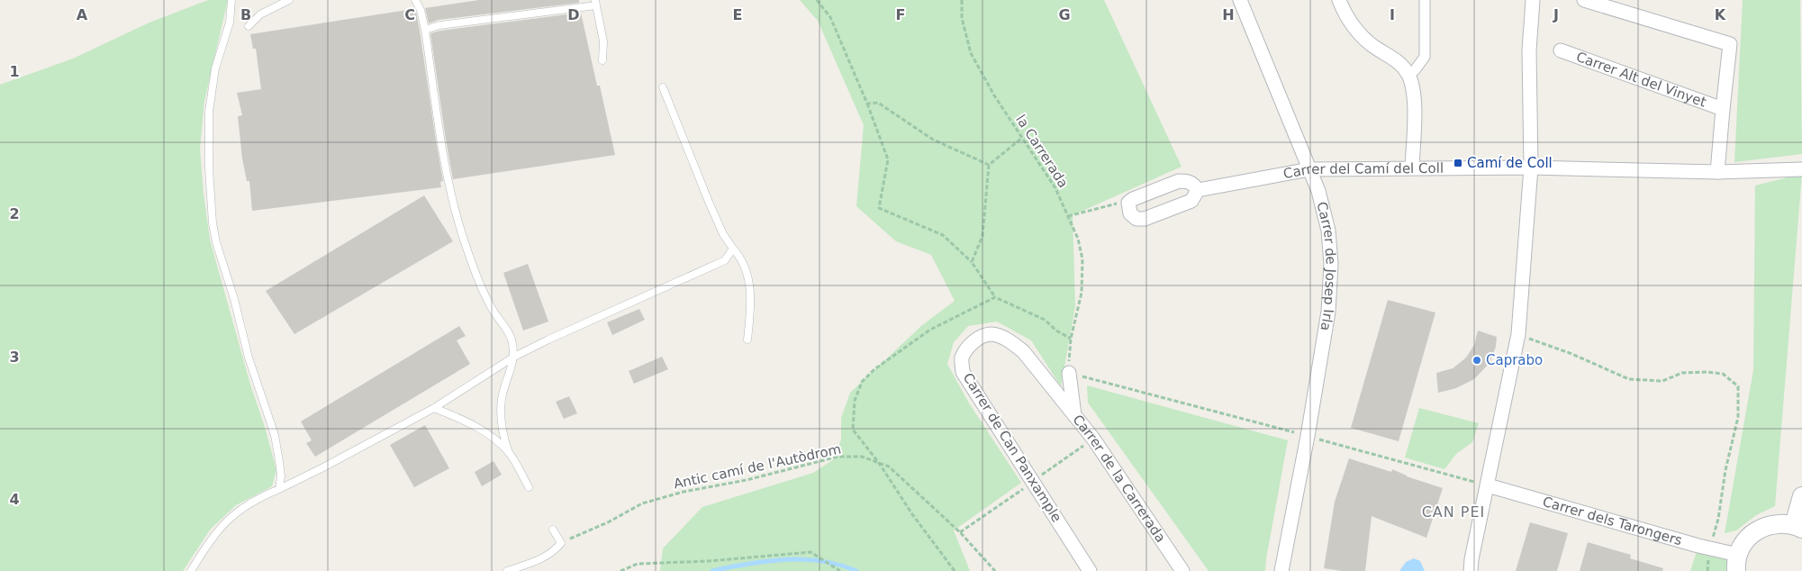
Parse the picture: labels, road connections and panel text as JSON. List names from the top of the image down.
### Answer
{
  "streets": {
    "street": [
      "Carrer Alt del Vinyet",
      "Carrer del Camí del Coll",
      "Carrer de Josep Irla",
      "Carrer de Can Panxample",
      "Carrer de la Carrerada",
      "Carrer dels Tarongers"
    ],
    "path": ["la Carrerada", "Antic camí de l'Autòdrom"]
  },
  "crossings": [
    ["Carrer del Camí del Coll", "Carrer de Josep Irla"],
    ["Carrer de Can Panxample", "Carrer de la Carrerada"]
  ],
  "districts": ["CAN PEI"],
  "places": {
    "transit": ["Camí de Coll"],
    "other": ["Caprabo"]
  },
  "grid": {
    "columns": [
      "A",
      "B",
      "C",
      "D",
      "E",
      "F",
      "G",
      "H",
      "I",
      "J",
      "K"
    ],
    "rows": [
      "1",
      "2",
      "3",
      "4"
    ]
  }
}
